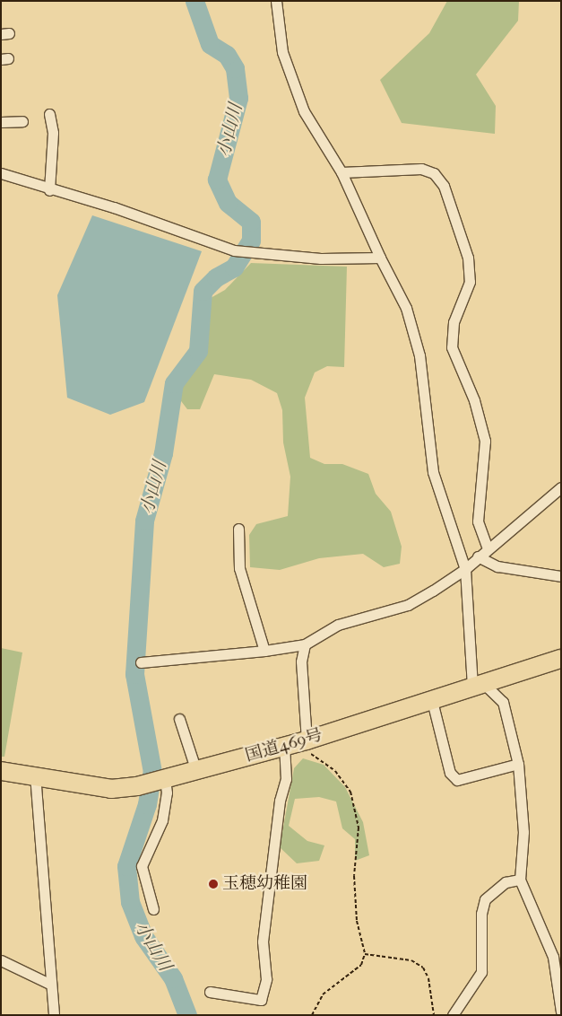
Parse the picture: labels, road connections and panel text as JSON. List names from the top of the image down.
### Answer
{
  "streets": {
    "highway": ["国道469号"]
  },
  "water": ["小山川"],
  "places": ["玉穂幼稚園"]
}
